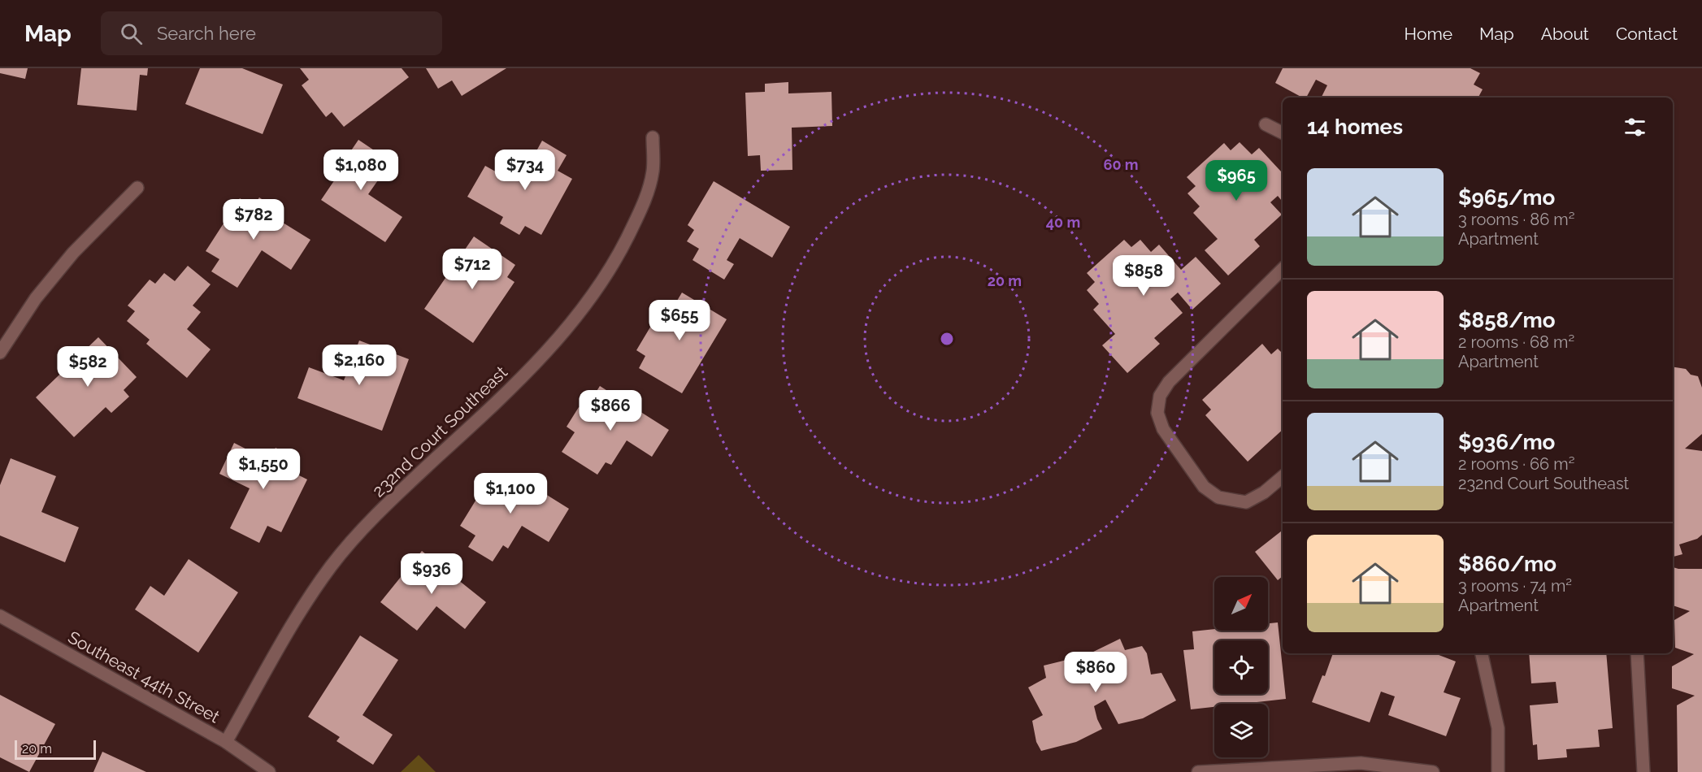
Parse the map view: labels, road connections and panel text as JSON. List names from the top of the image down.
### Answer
{
  "streets": {
    "street": ["232nd Court Southeast", "Southeast 44th Street"]
  },
  "crossings": [
    ["232nd Court Southeast", "Southeast 44th Street"]
  ],
  "scale_bar": "20 m",
  "north": "top right",
  "page": {
    "header": "Map",
    "search": "Search here",
    "nav": [
      "Home",
      "Map",
      "About",
      "Contact"
    ],
    "heading": "14 homes",
    "price": [
      "$1,080",
      "$734",
      "$965",
      "$782",
      "$712",
      "$858",
      "$655",
      "$2,160",
      "$582",
      "$866",
      "$1,550",
      "$1,100",
      "$936",
      "$860"
    ],
    "list": [
      {
        "name": "$965/mo",
        "note": "3 rooms · 86 m² · Apartment"
      },
      {
        "name": "$858/mo",
        "note": "2 rooms · 68 m² · Apartment"
      },
      {
        "name": "$936/mo",
        "note": "2 rooms · 66 m² · 232nd Court Southeast"
      },
      {
        "name": "$860/mo",
        "note": "3 rooms · 74 m² · Apartment"
      }
    ],
    "scale": "20 m"
  },
  "rings": ["60 m", "40 m", "20 m"]
}
